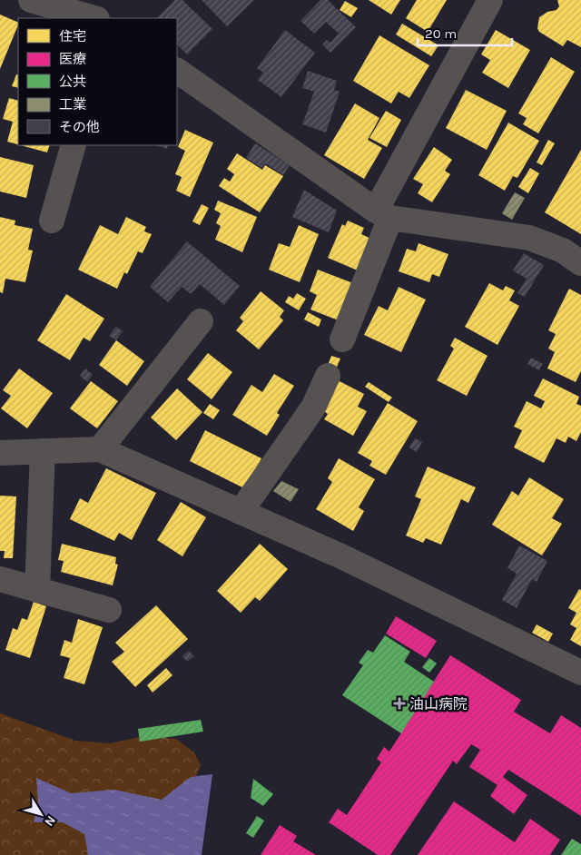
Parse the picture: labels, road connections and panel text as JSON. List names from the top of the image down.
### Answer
{
  "places": {
    "health": ["油山病院"]
  },
  "legend": [
    "住宅",
    "医療",
    "公共",
    "工業",
    "その他"
  ],
  "scale_bar": "20 m",
  "north": "bottom right"
}
